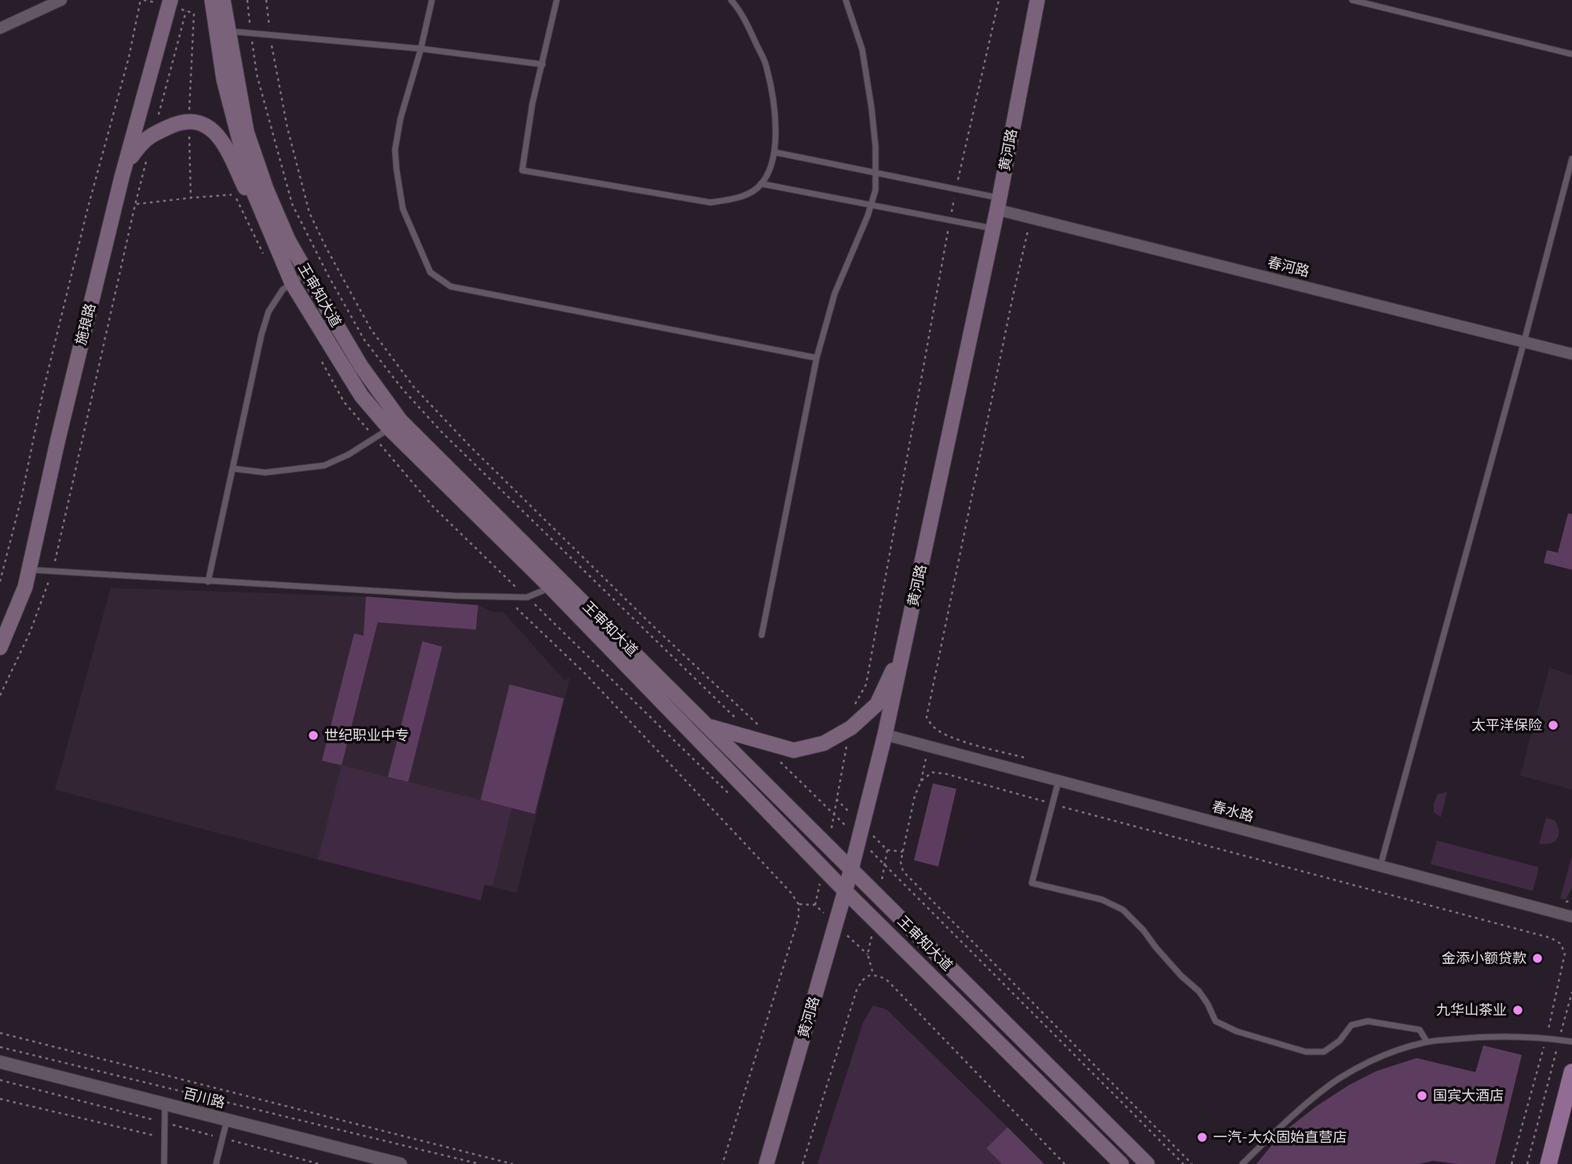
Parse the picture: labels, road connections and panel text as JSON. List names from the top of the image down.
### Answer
{
  "streets": {
    "main road": ["黄河路", "王审知大道", "施琅路"],
    "street": ["春河路", "春水路", "百川路"]
  },
  "crossings": [
    ["黄河路", "春河路"],
    ["黄河路", "王审知大道"],
    ["黄河路", "春水路"]
  ],
  "places": [
    "太平洋保险",
    "世纪职业中专",
    "金添小额贷款",
    "九华山茶业",
    "国宾大酒店",
    "一汽-大众固始直营店"
  ]
}
